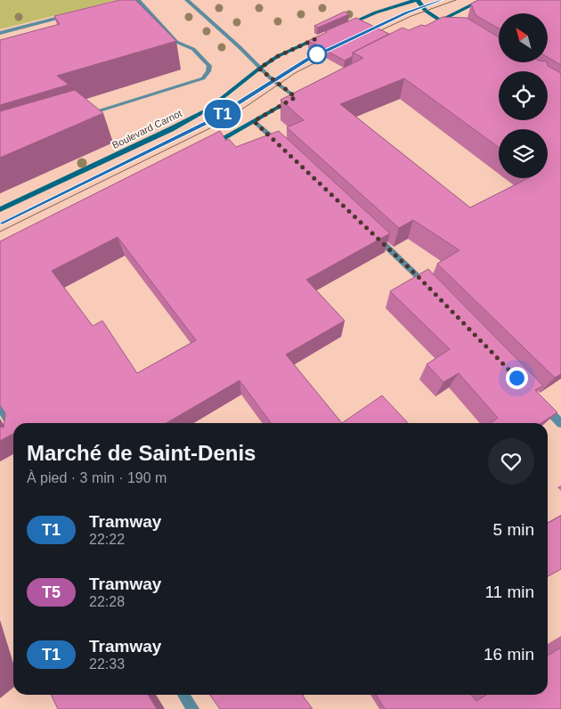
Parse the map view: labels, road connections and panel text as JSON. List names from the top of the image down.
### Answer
{
  "streets": {
    "street": ["Boulevard Carnot"]
  },
  "lines": ["tram line T1"],
  "north": "top left",
  "page": {
    "on_map": "T1",
    "heading": ["Marché de Saint-Denis", "À pied · 3 min · 190 m"],
    "list": [
      {
        "mark": "T1",
        "name": "Tramway",
        "note": "22:22",
        "value": "5 min"
      },
      {
        "mark": "T5",
        "name": "Tramway",
        "note": "22:28",
        "value": "11 min"
      },
      {
        "mark": "T1",
        "name": "Tramway",
        "note": "22:33",
        "value": "16 min"
      }
    ]
  }
}
